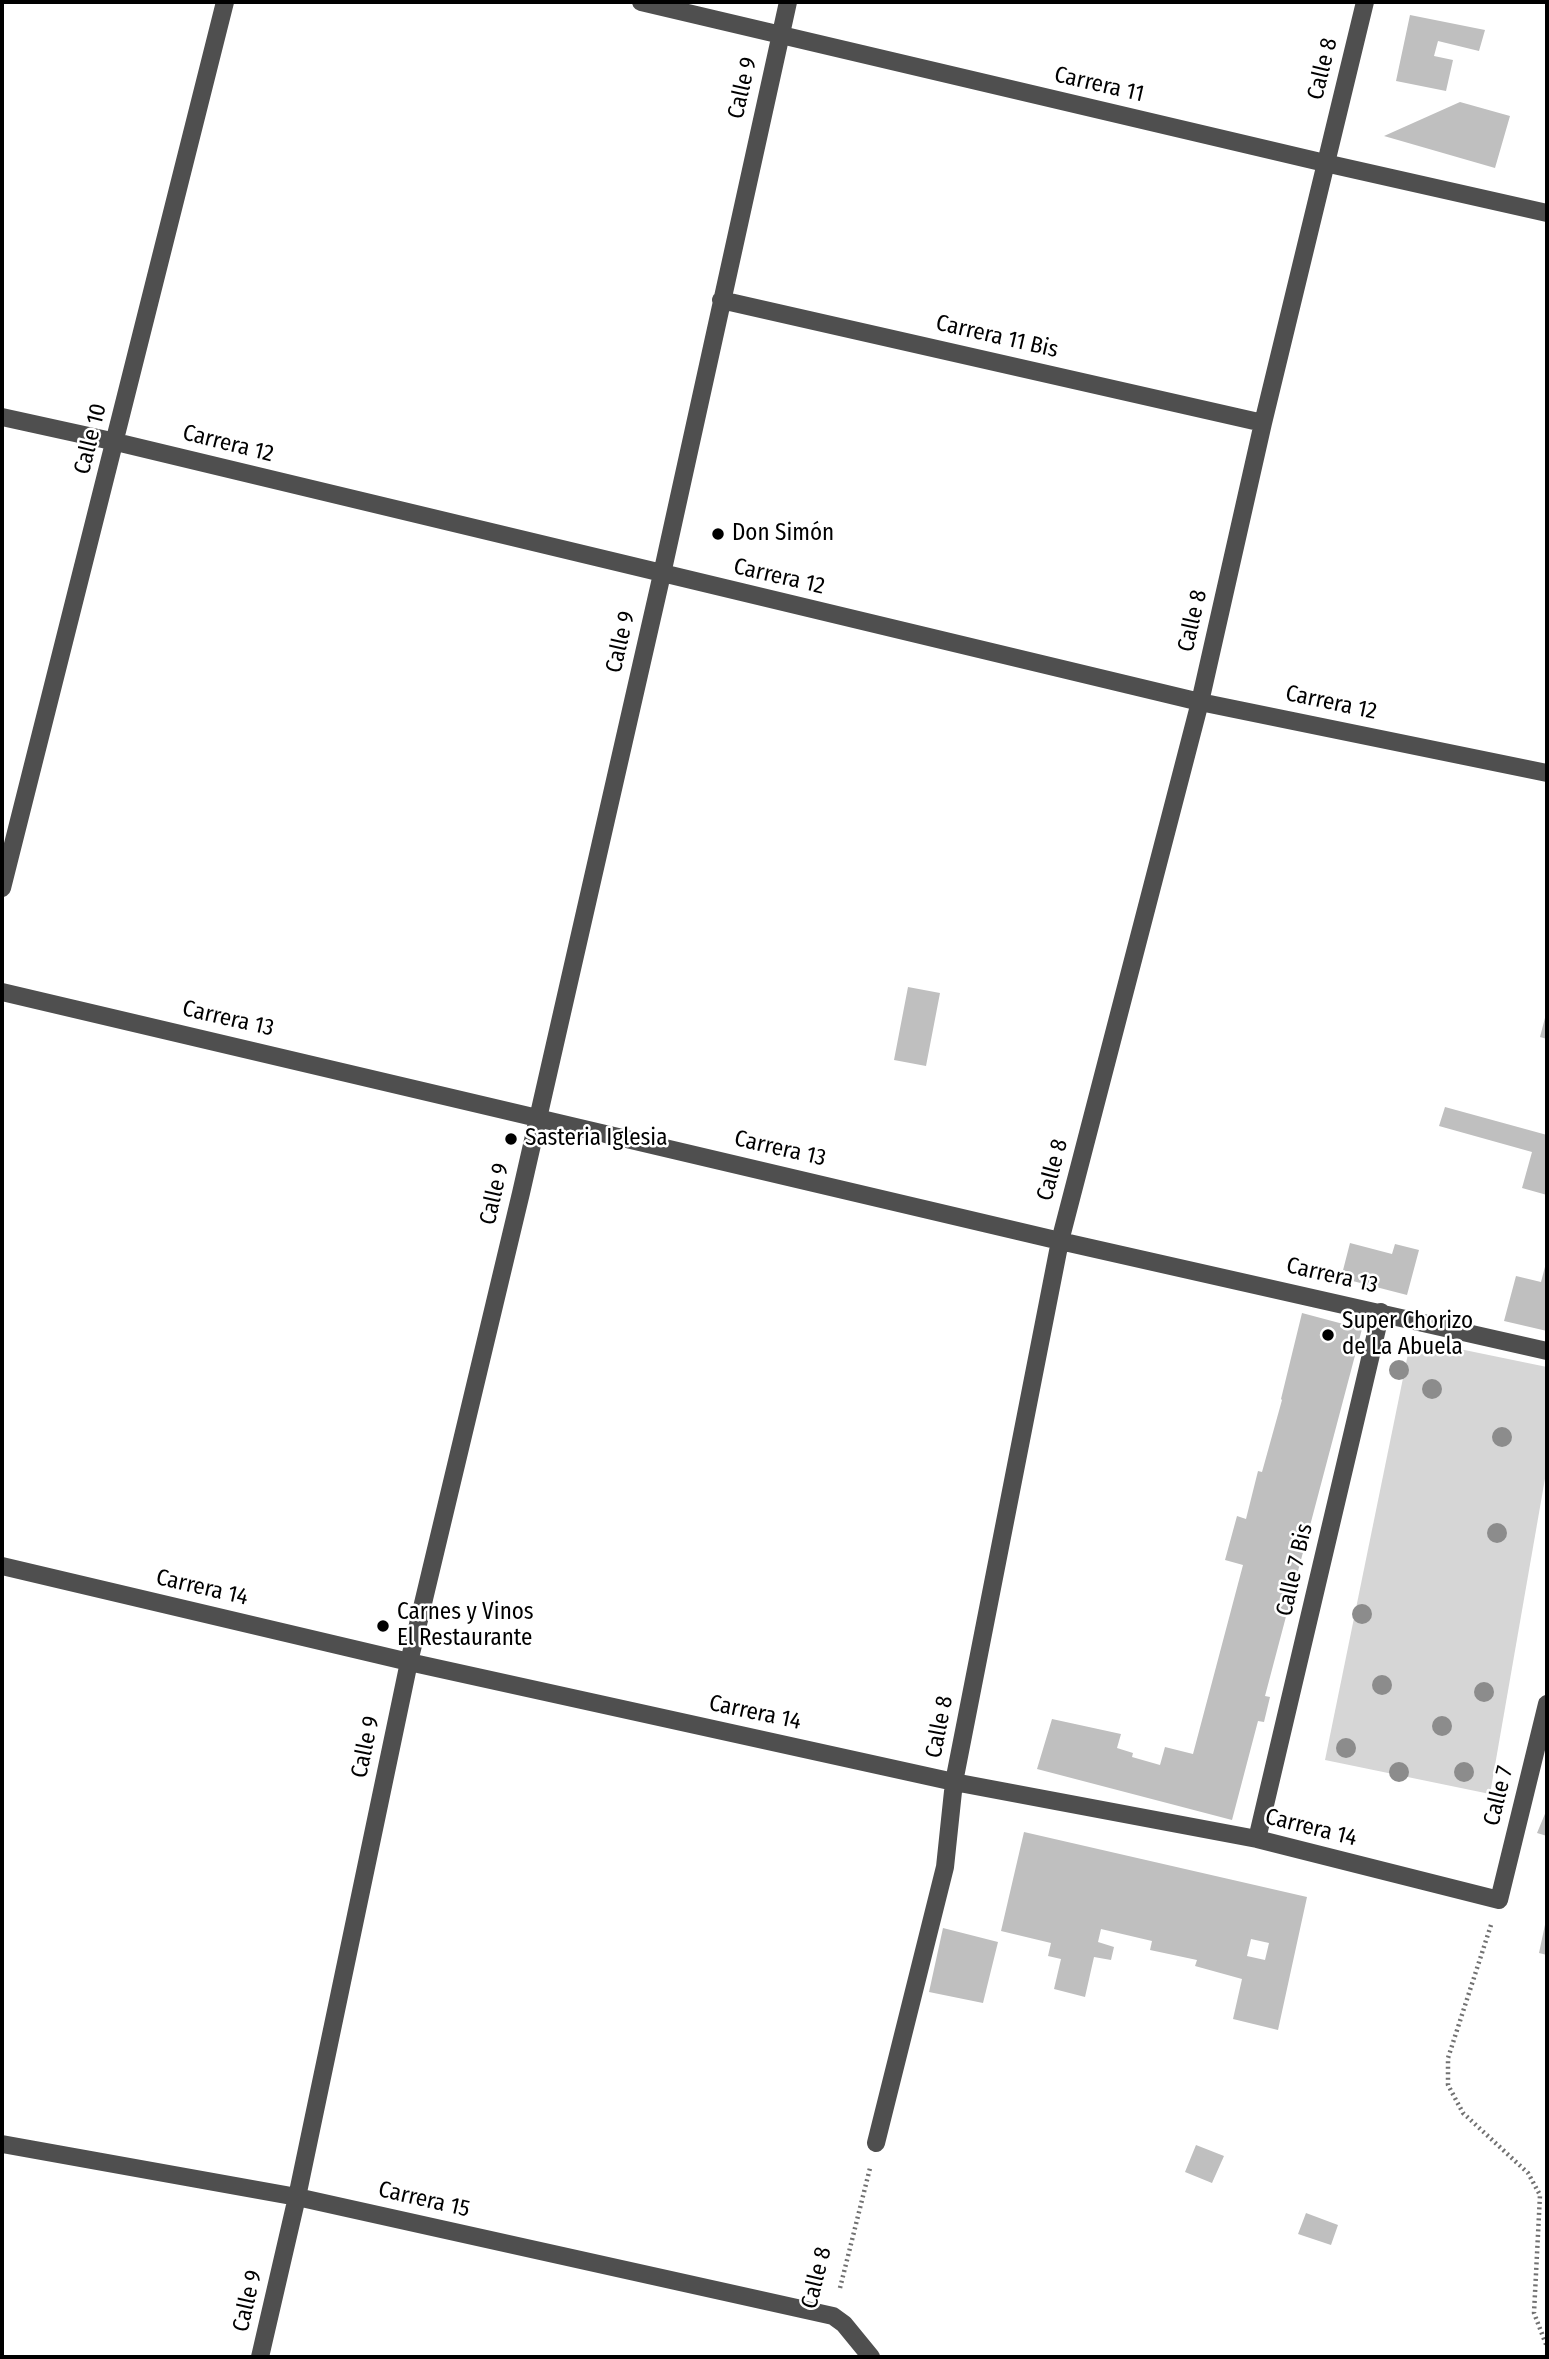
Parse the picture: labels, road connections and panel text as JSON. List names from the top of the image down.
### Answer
{
  "streets": {
    "street": [
      "Calle 8",
      "Carrera 11",
      "Calle 9",
      "Carrera 11 Bis",
      "Calle 10",
      "Carrera 12",
      "Carrera 13",
      "Calle 7 Bis",
      "Carrera 14",
      "Calle 7",
      "Carrera 15"
    ]
  },
  "crossings": [
    ["Calle 8", "Carrera 11"],
    ["Calle 8", "Carrera 11 Bis"],
    ["Calle 8", "Carrera 12"],
    ["Calle 8", "Carrera 13"],
    ["Calle 8", "Carrera 14"],
    ["Calle 8", "Carrera 15"],
    ["Carrera 11", "Calle 9"],
    ["Calle 9", "Carrera 11 Bis"],
    ["Calle 9", "Carrera 12"],
    ["Calle 9", "Carrera 13"],
    ["Calle 9", "Carrera 14"],
    ["Calle 9", "Carrera 15"],
    ["Calle 10", "Carrera 12"],
    ["Carrera 13", "Calle 7 Bis"],
    ["Calle 7 Bis", "Carrera 14"],
    ["Carrera 14", "Calle 7"]
  ],
  "places": [
    "Don Simón",
    "Sasteria Iglesia",
    "Super Chorizo de La Abuela",
    "Carnes y Vinos El Restaurante"
  ]
}
